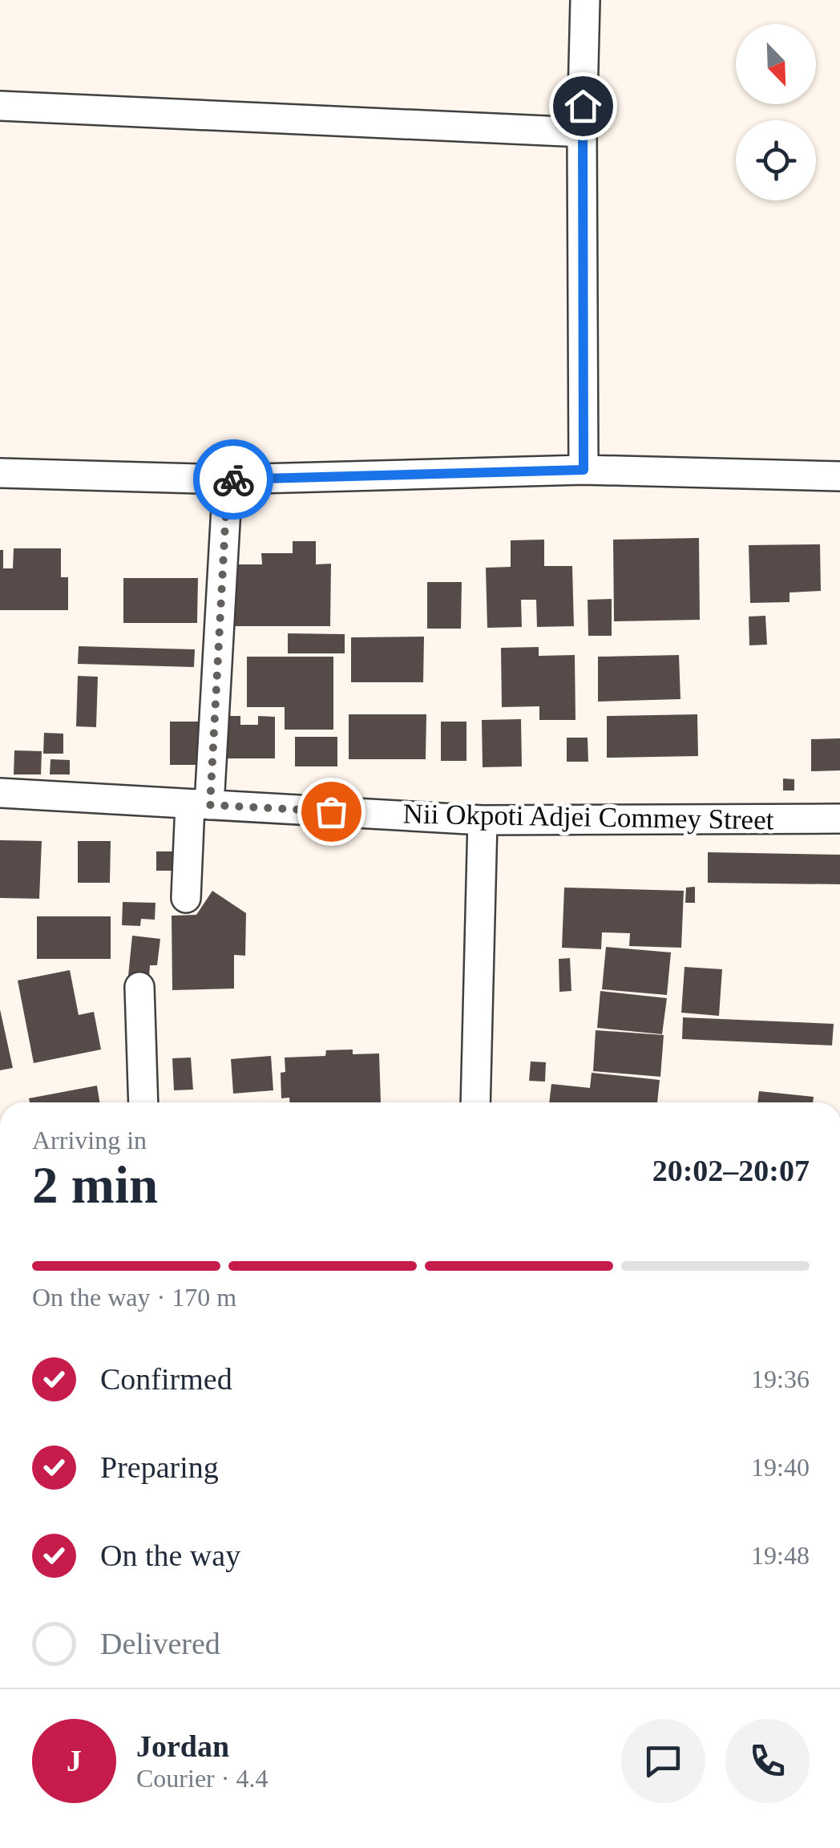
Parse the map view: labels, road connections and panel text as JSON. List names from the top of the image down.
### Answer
{
  "streets": {
    "street": ["Nii Okpoti Adjei Commey Street"]
  },
  "north": "bottom right",
  "page": {
    "heading": ["2 min", "Arriving in", "20:02–20:07"],
    "panel": ["Jordan", "Courier · 4.4"],
    "bar": "On the way · 170 m",
    "list": [
      ["Confirmed", "19:36"],
      ["Preparing", "19:40"],
      ["On the way", "19:48"],
      "Delivered"
    ],
    "round": "J"
  }
}
